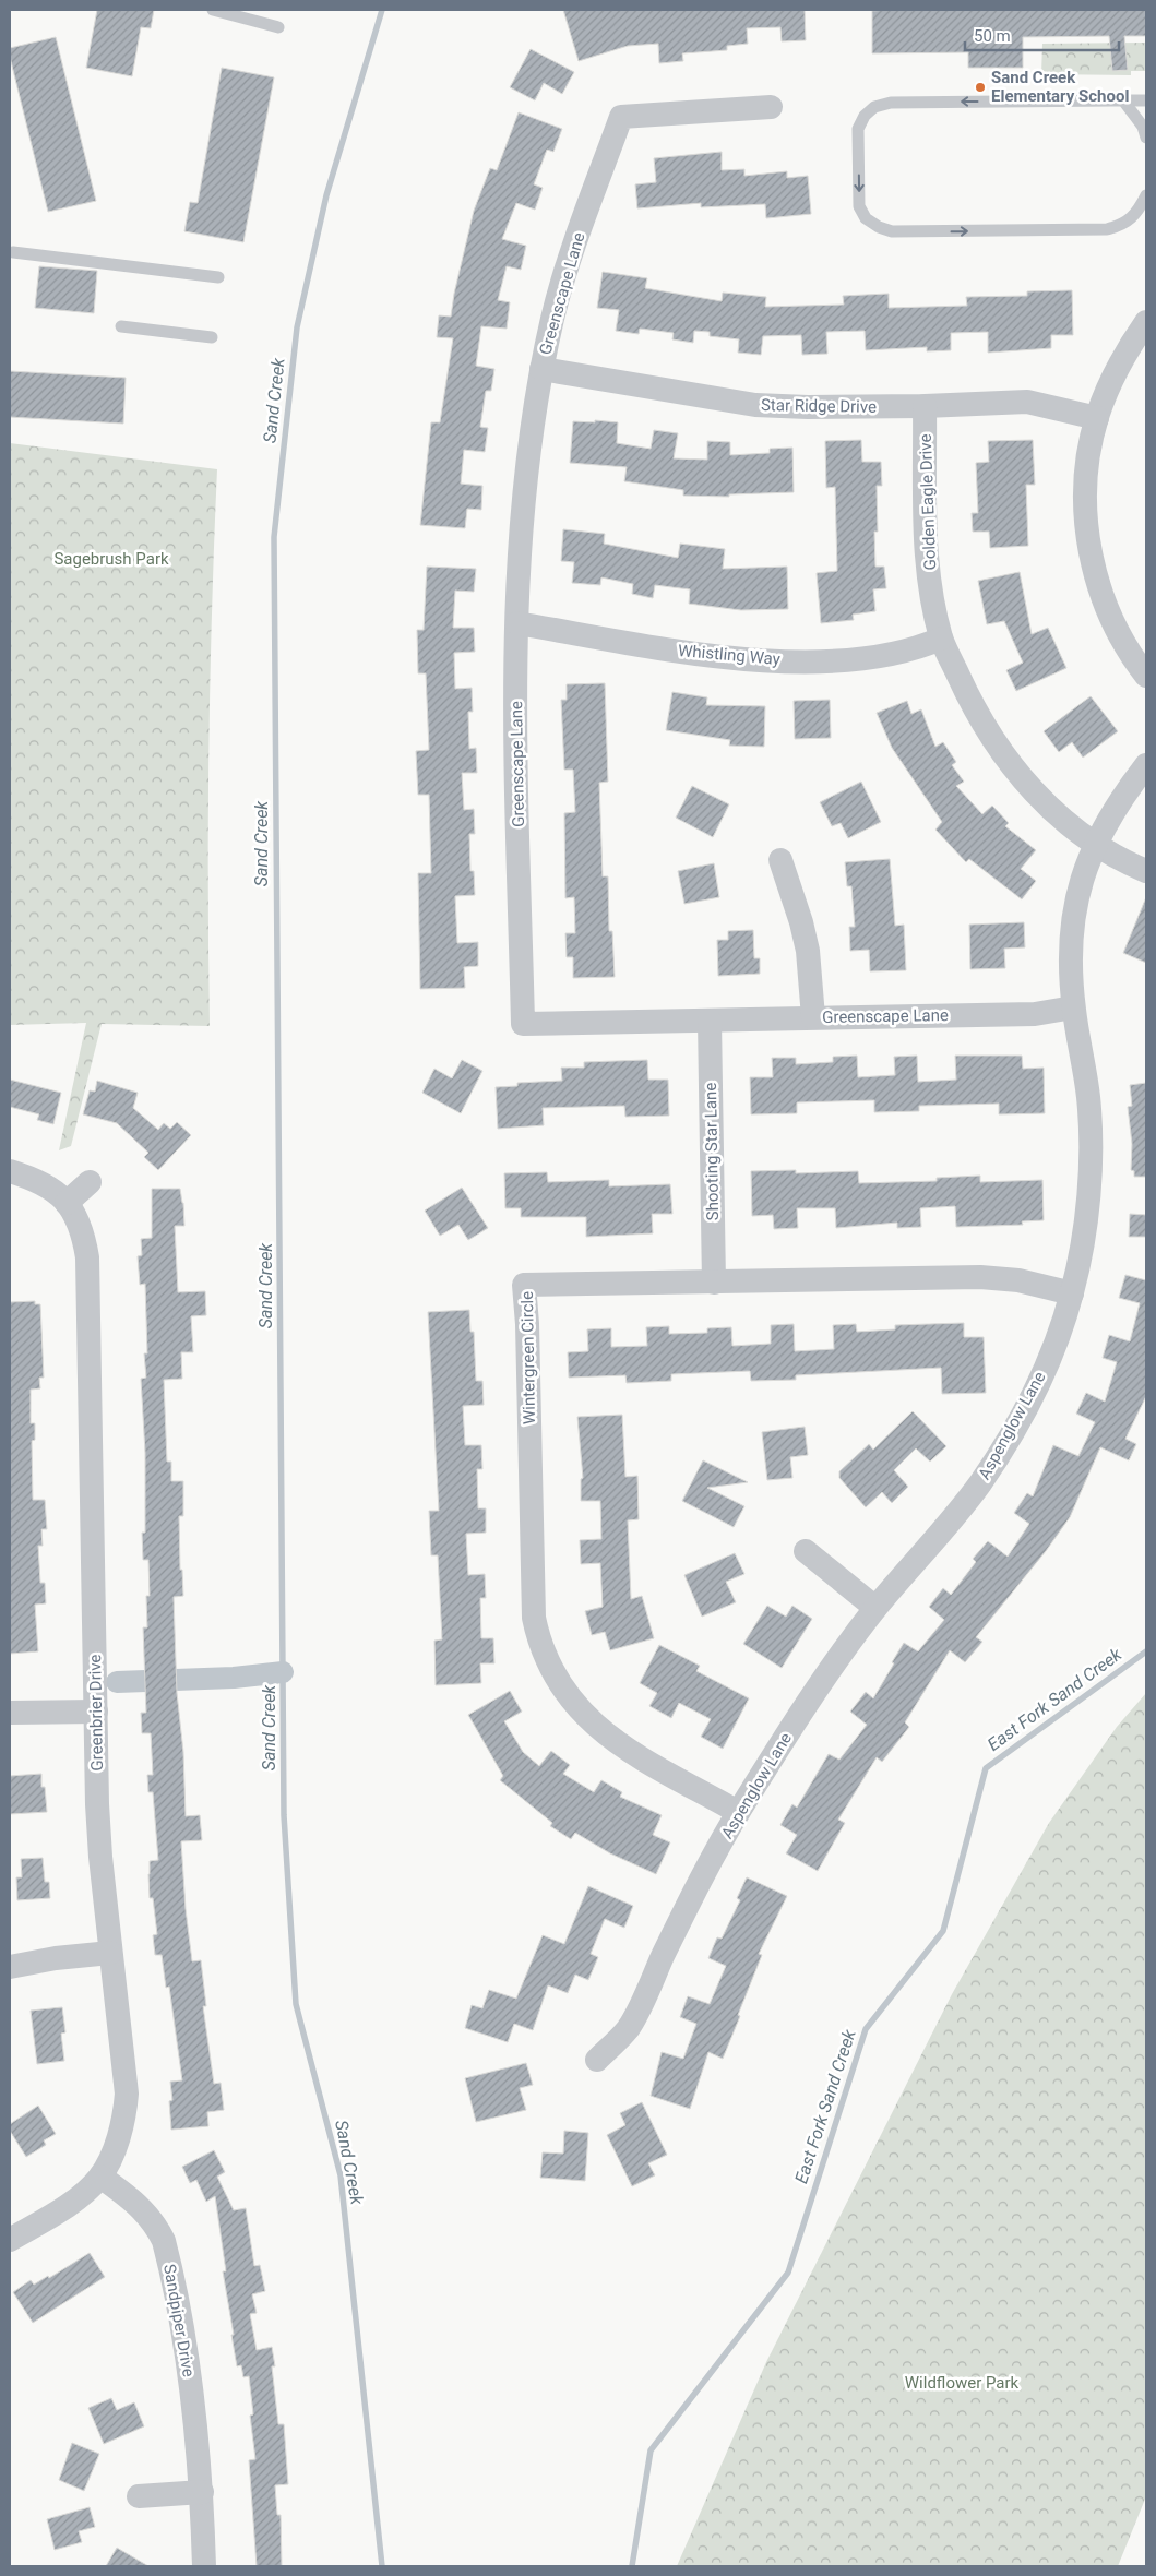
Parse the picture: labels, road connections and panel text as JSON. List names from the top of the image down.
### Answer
{
  "streets": {
    "street": [
      "Greenscape Lane",
      "Star Ridge Drive",
      "Golden Eagle Drive",
      "Whistling Way",
      "Shooting Star Lane",
      "Wintergreen Circle",
      "Aspenglow Lane",
      "Greenbrier Drive",
      "Sandpiper Drive"
    ]
  },
  "crossings": [
    ["Greenscape Lane", "Star Ridge Drive"],
    ["Greenscape Lane", "Whistling Way"],
    ["Greenscape Lane", "Shooting Star Lane"],
    ["Greenscape Lane", "Aspenglow Lane"],
    ["Star Ridge Drive", "Golden Eagle Drive"],
    ["Golden Eagle Drive", "Whistling Way"],
    ["Golden Eagle Drive", "Aspenglow Lane"],
    ["Shooting Star Lane", "Wintergreen Circle"],
    ["Wintergreen Circle", "Aspenglow Lane"],
    ["Greenbrier Drive", "Sandpiper Drive"]
  ],
  "water": ["Sand Creek", "East Fork Sand Creek"],
  "parks": ["Sagebrush Park", "Wildflower Park"],
  "places": ["Sand Creek Elementary School"],
  "scale_bar": "50 m"
}
